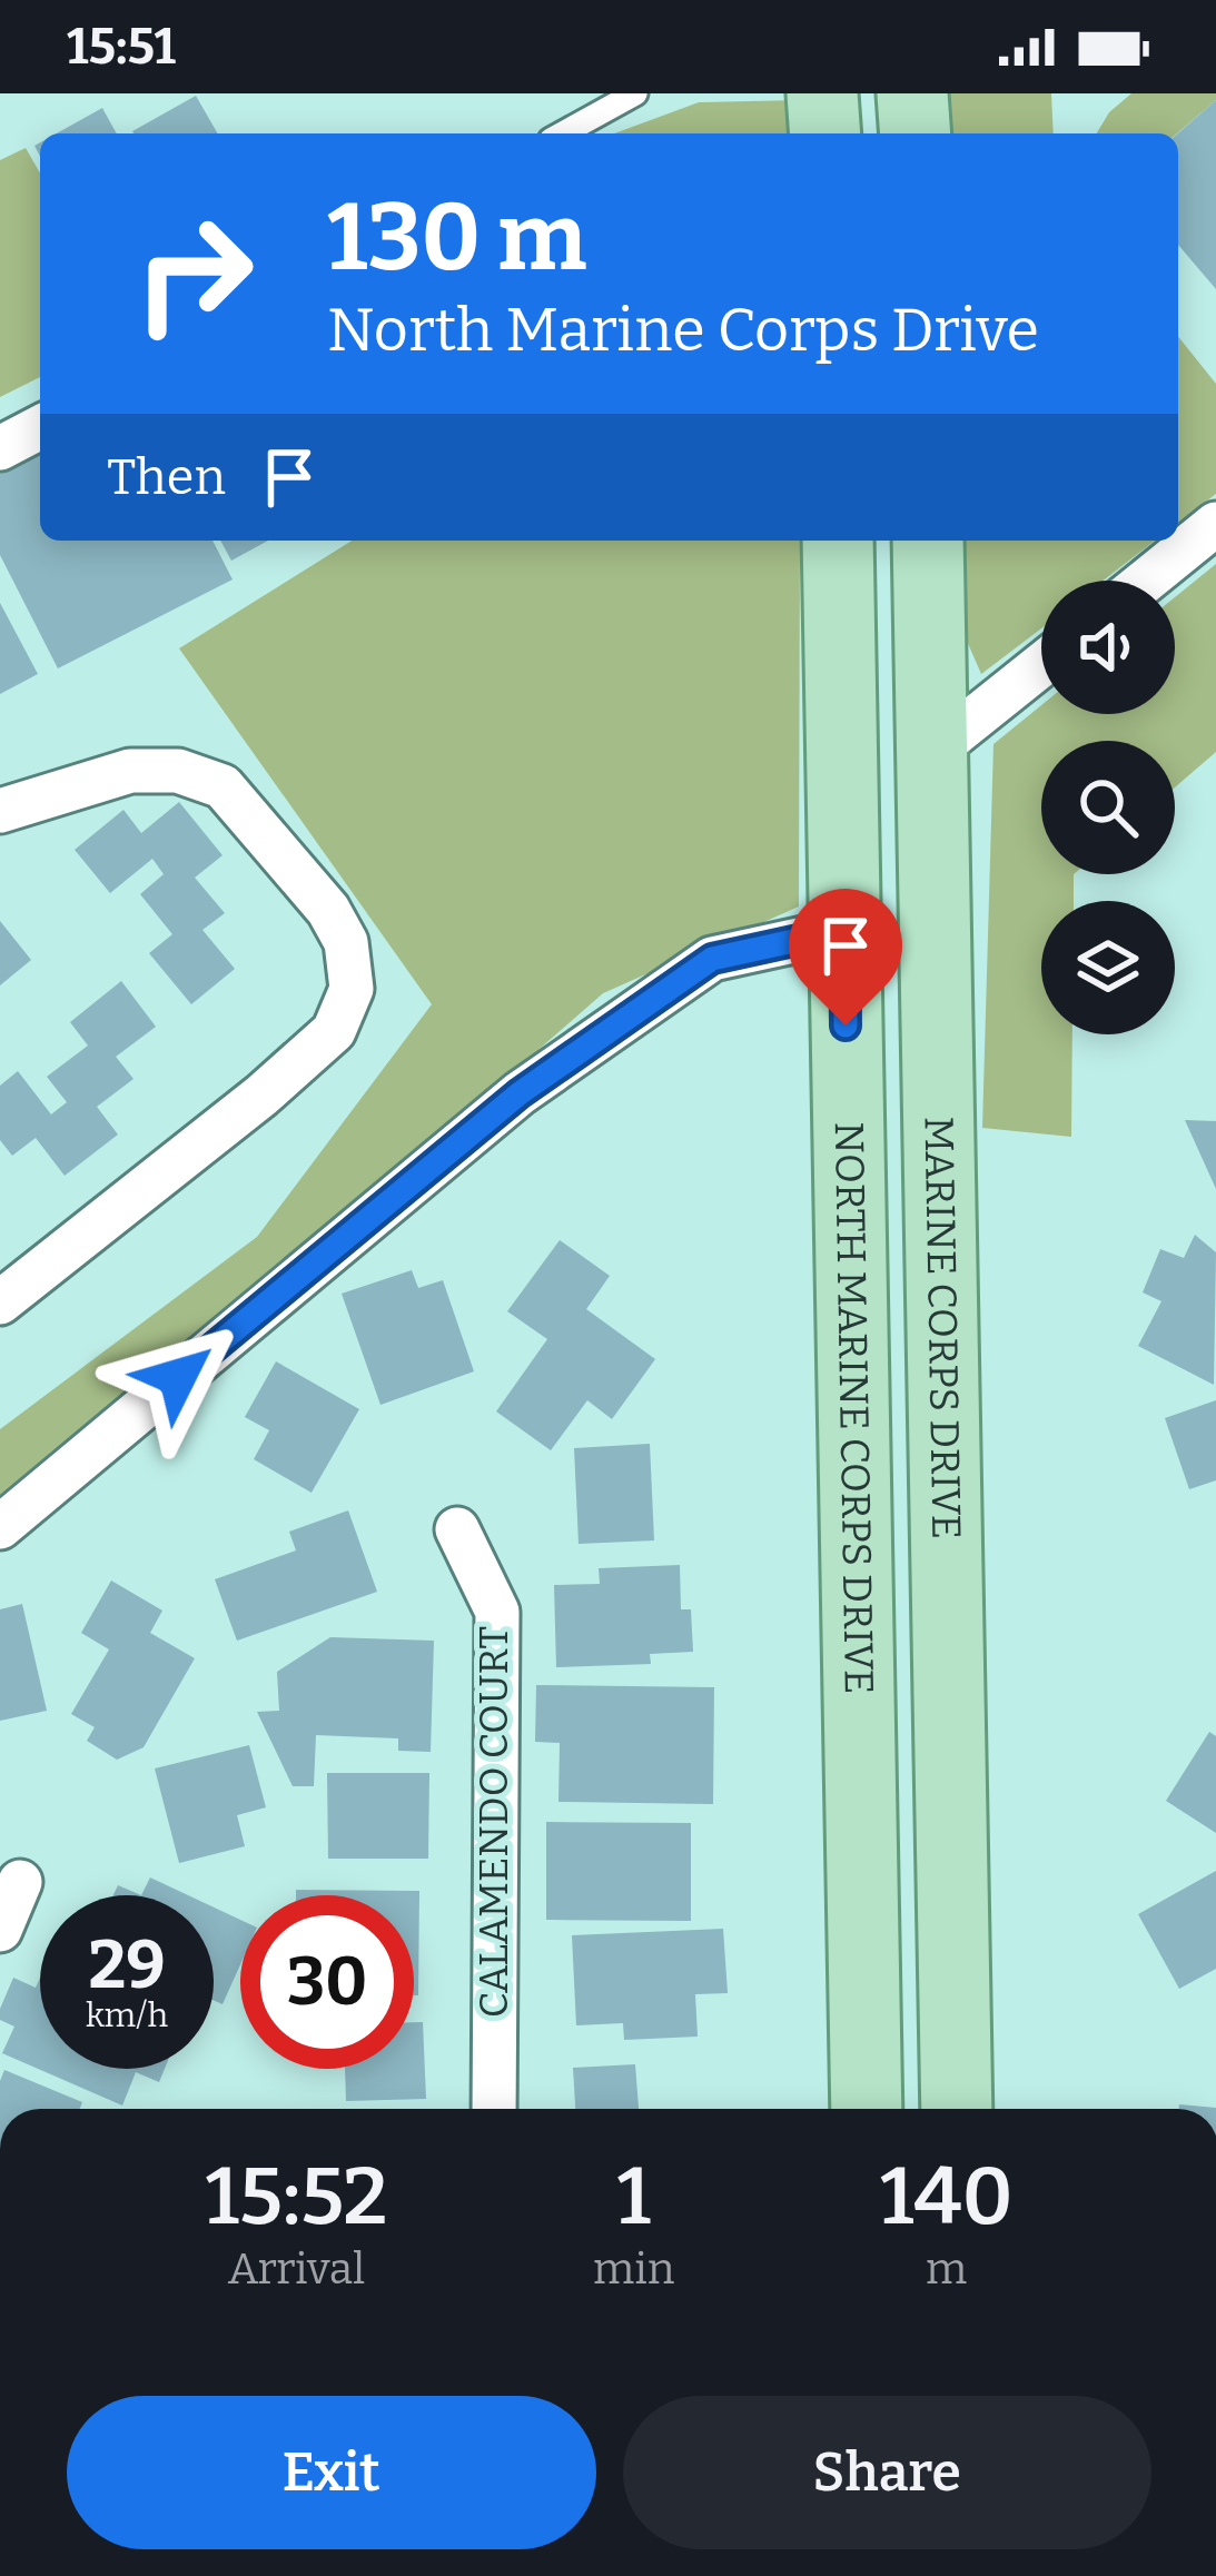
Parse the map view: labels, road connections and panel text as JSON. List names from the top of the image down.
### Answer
{
  "streets": {
    "main road": ["MARINE CORPS DRIVE", "NORTH MARINE CORPS DRIVE"],
    "street": ["CALAMENDO COURT"]
  },
  "page": {
    "status": "15:51",
    "turn": ["130 m", "North Marine Corps Drive"],
    "then": "Then",
    "speed": "29 km/h",
    "limit": "30",
    "eta": [
      "15:52",
      "Arrival",
      "1",
      "min",
      "140",
      "m"
    ],
    "buttons": ["Exit", "Share"]
  }
}
